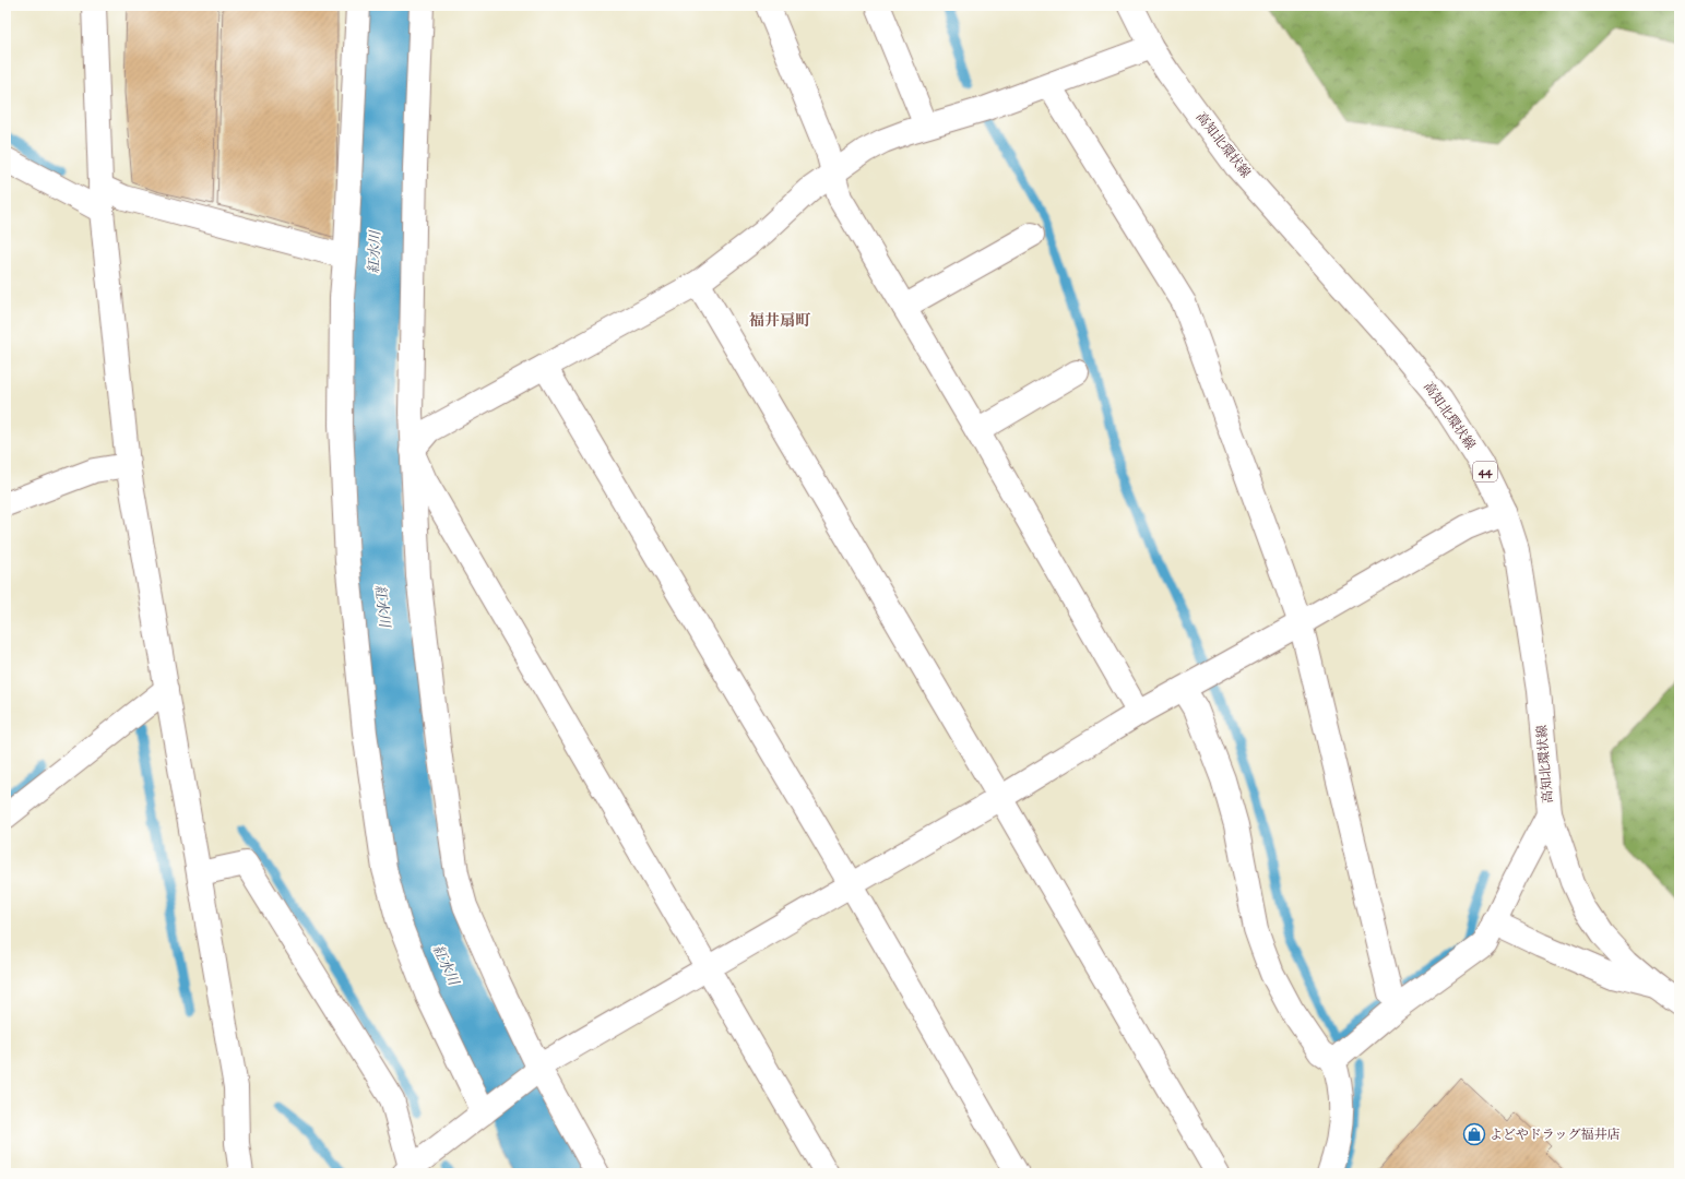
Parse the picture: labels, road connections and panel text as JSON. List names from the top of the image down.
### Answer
{
  "streets": {
    "street": ["高知北環状線", "44"]
  },
  "districts": ["福井扇町"],
  "water": ["紅水川"],
  "places": {
    "shop": ["よどやドラッグ福井店"]
  }
}
